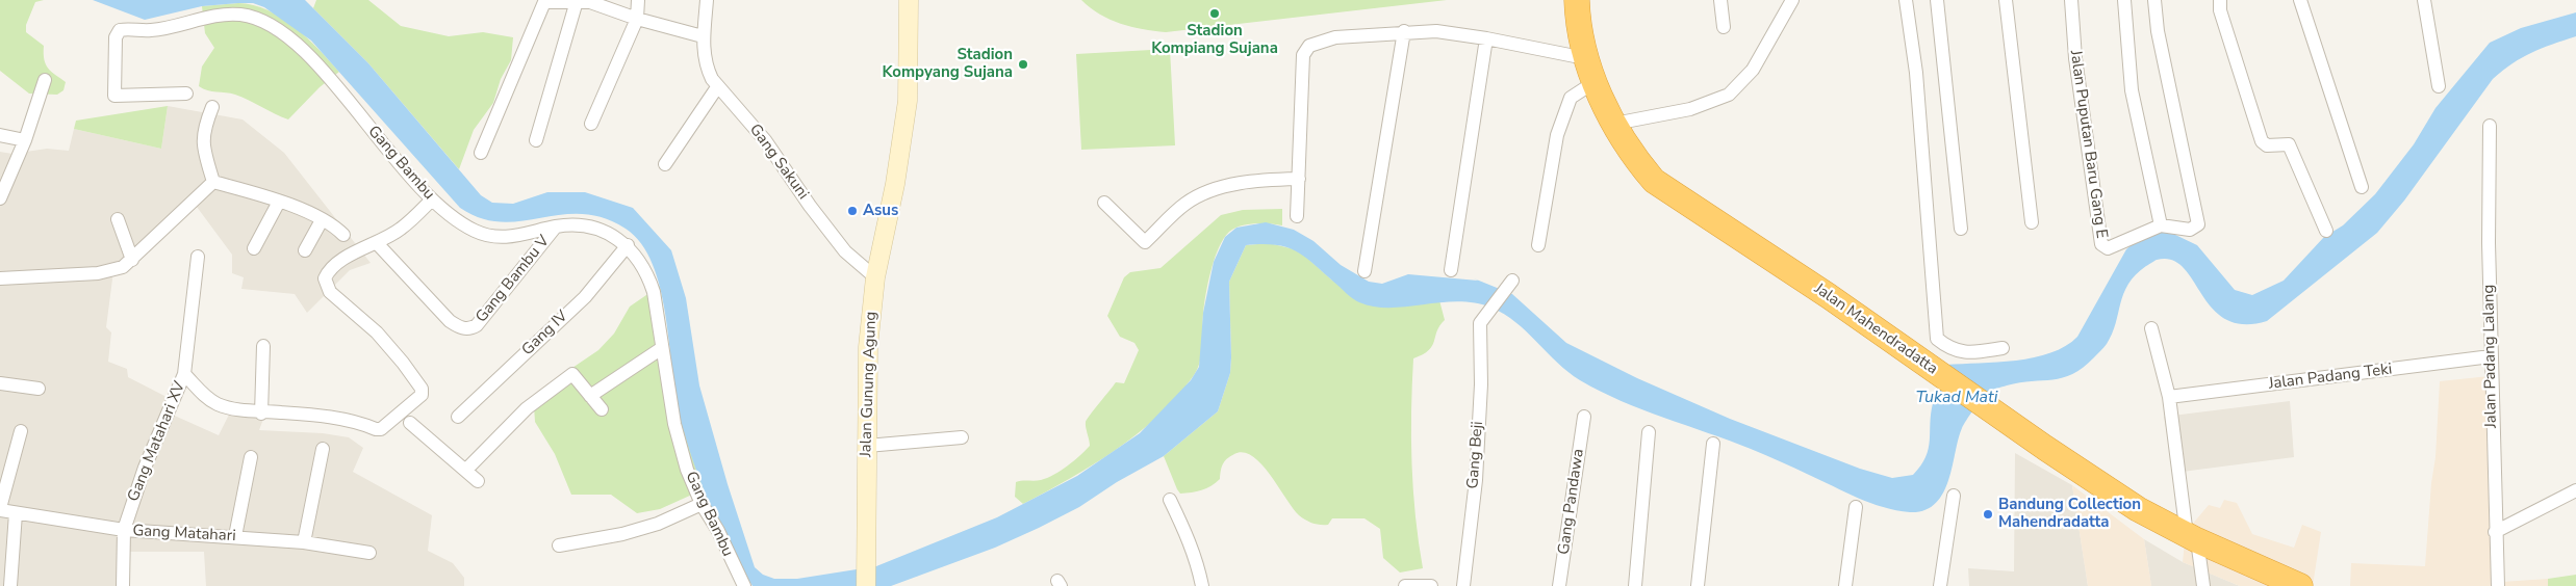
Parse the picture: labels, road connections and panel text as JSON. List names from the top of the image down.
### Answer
{
  "streets": {
    "highway": ["Jalan Mahendradatta"],
    "main road": ["Jalan Gunung Agung"],
    "street": [
      "Jalan Puputan Baru Gang E",
      "Gang Sakuni",
      "Gang Bambu",
      "Gang Bambu V",
      "Gang IV",
      "Jalan Padang Lalang",
      "Jalan Padang Teki",
      "Gang Matahari XV",
      "Gang Beji",
      "Gang Pandawa",
      "Gang Matahari"
    ]
  },
  "crossings": [
    ["Gang Sakuni", "Jalan Gunung Agung"],
    ["Gang Bambu", "Gang Bambu V"],
    ["Gang Bambu", "Gang IV"],
    ["Gang Bambu V", "Gang Matahari XV"],
    ["Jalan Padang Lalang", "Jalan Padang Teki"],
    ["Gang Matahari XV", "Gang Matahari"]
  ],
  "water": ["Tukad Mati"],
  "places": [
    "Stadion Kompiang Sujana",
    "Stadion Kompyang Sujana",
    "Asus",
    "Bandung Collection Mahendradatta"
  ]
}
